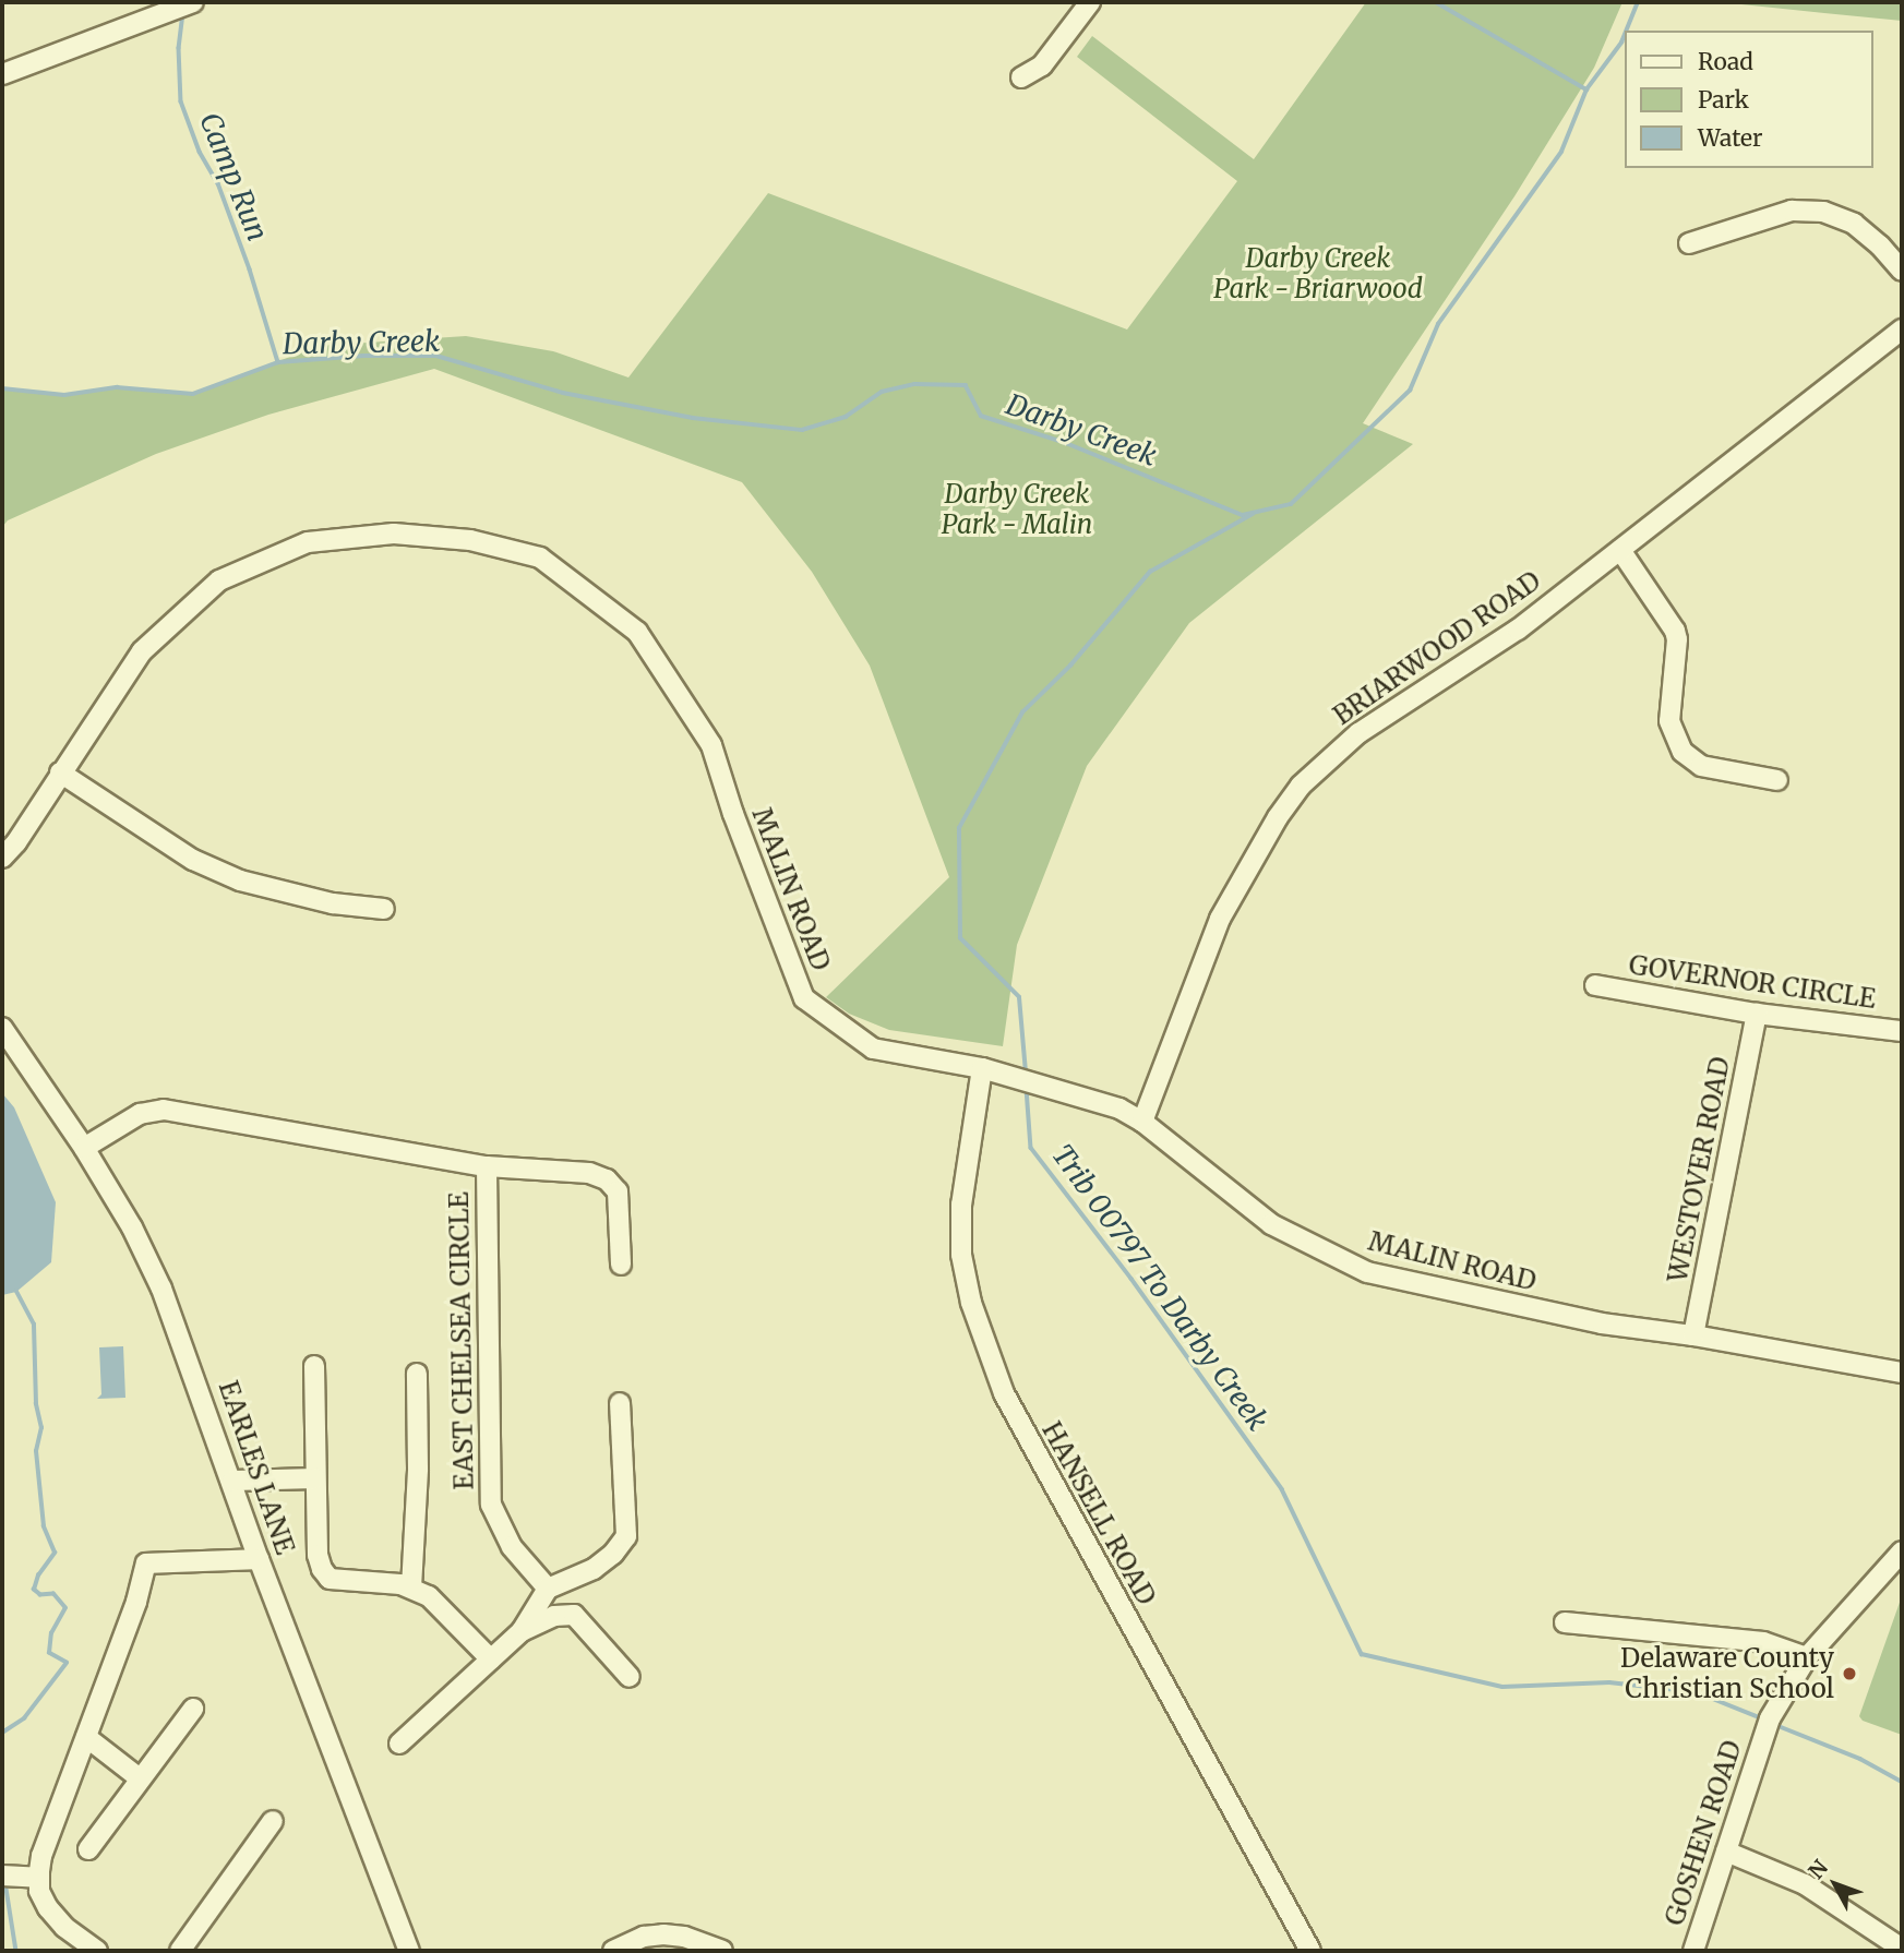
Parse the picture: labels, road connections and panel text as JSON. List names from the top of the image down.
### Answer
{
  "streets": {
    "street": [
      "BRIARWOOD ROAD",
      "MALIN ROAD",
      "GOVERNOR CIRCLE",
      "WESTOVER ROAD",
      "EAST CHELSEA CIRCLE",
      "EARLES LANE",
      "HANSELL ROAD",
      "GOSHEN ROAD"
    ]
  },
  "crossings": [
    ["BRIARWOOD ROAD", "MALIN ROAD"],
    ["MALIN ROAD", "WESTOVER ROAD"],
    ["MALIN ROAD", "HANSELL ROAD"],
    ["GOVERNOR CIRCLE", "WESTOVER ROAD"],
    ["EAST CHELSEA CIRCLE", "EARLES LANE"]
  ],
  "water": ["Camp Run", "Darby Creek", "Trib 00797 To Darby Creek"],
  "parks": ["Darby Creek Park - Briarwood", "Darby Creek Park - Malin"],
  "places": ["Delaware County Christian School"],
  "legend": ["Road", "Park", "Water"],
  "north": "top left"
}
